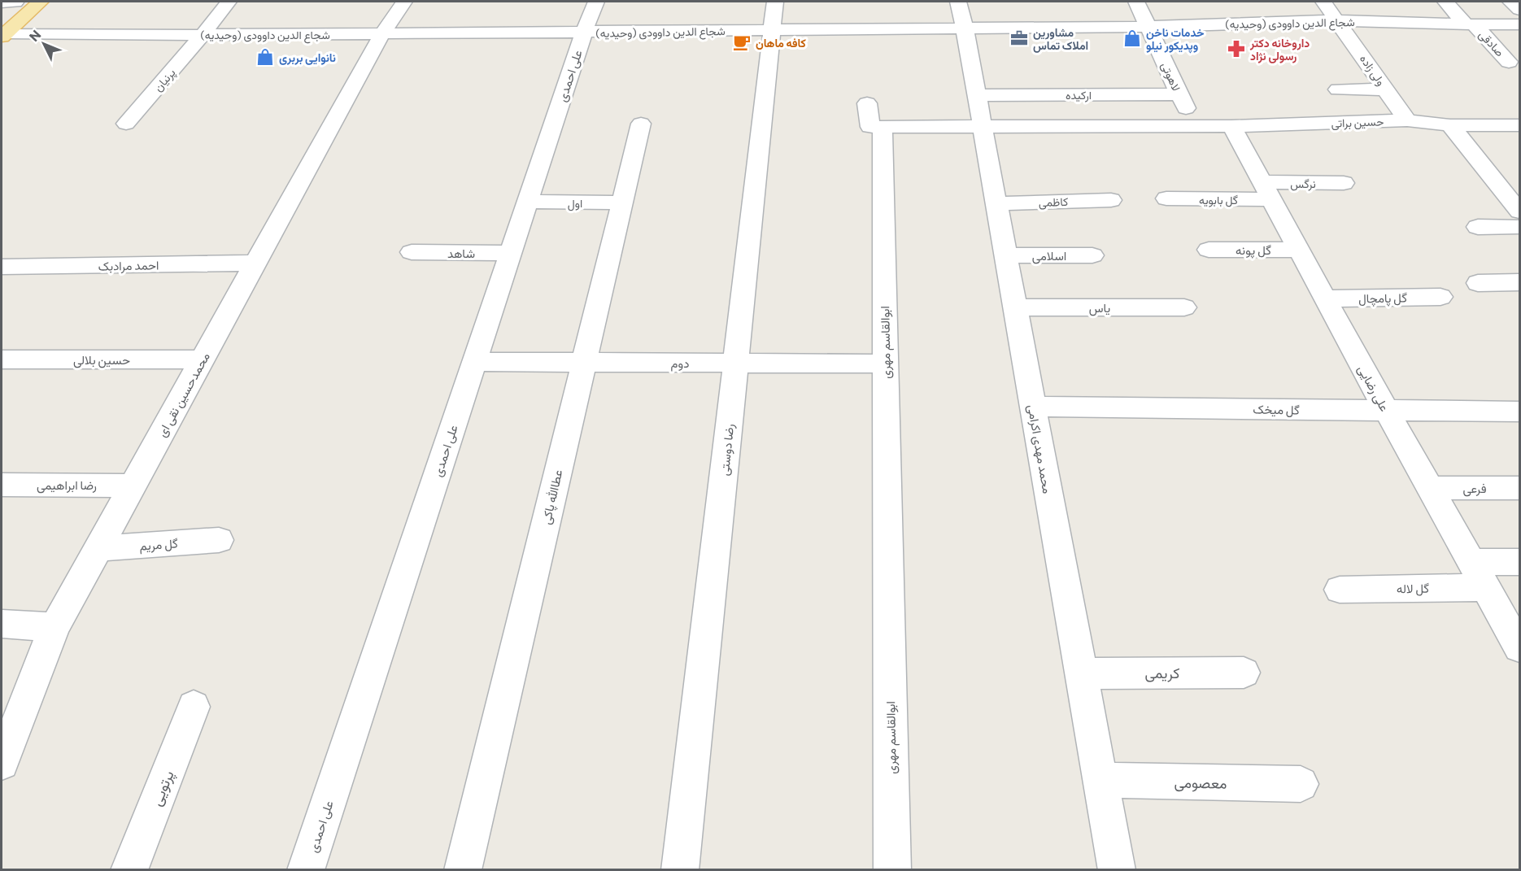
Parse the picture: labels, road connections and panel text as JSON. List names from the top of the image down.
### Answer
{
  "streets": {
    "street": [
      "شجاع الدین داوودی (وحیدیه)",
      "صادقی",
      "ولی زاده",
      "علی احمدی",
      "لاهوتی",
      "پرنیان",
      "ارکیده",
      "حسین براتی",
      "نرگس",
      "گل بابویه",
      "کاظمی",
      "اول",
      "گل پونه",
      "شاهد",
      "اسلامی",
      "احمد مرادبک",
      "گل پامچال",
      "یاس",
      "ابوالقاسم مهری",
      "حسین بلالی",
      "دوم",
      "علی رضایی",
      "محمدحسین نقی ای",
      "گل میخک",
      "محمد مهدی اکرامی",
      "رضا دوستی",
      "رضا ابراهیمی",
      "فرعی",
      "عطاالله پاکی",
      "گل مریم",
      "گل لاله",
      "کریمی",
      "معصومی",
      "پرتویی"
    ]
  },
  "crossings": [
    ["شجاع الدین داوودی (وحیدیه)", "صادقی"],
    ["شجاع الدین داوودی (وحیدیه)", "ولی زاده"],
    ["شجاع الدین داوودی (وحیدیه)", "علی احمدی"],
    ["شجاع الدین داوودی (وحیدیه)", "لاهوتی"],
    ["شجاع الدین داوودی (وحیدیه)", "پرنیان"],
    ["شجاع الدین داوودی (وحیدیه)", "محمدحسین نقی ای"],
    ["شجاع الدین داوودی (وحیدیه)", "محمد مهدی اکرامی"],
    ["شجاع الدین داوودی (وحیدیه)", "رضا دوستی"],
    ["ولی زاده", "حسین براتی"],
    ["علی احمدی", "اول"],
    ["علی احمدی", "شاهد"],
    ["علی احمدی", "دوم"],
    ["لاهوتی", "ارکیده"],
    ["لاهوتی", "حسین براتی"],
    ["ارکیده", "محمد مهدی اکرامی"],
    ["حسین براتی", "علی رضایی"],
    ["نرگس", "گل بابویه"],
    ["نرگس", "علی رضایی"],
    ["گل بابویه", "علی رضایی"],
    ["کاظمی", "محمد مهدی اکرامی"],
    ["اول", "عطاالله پاکی"],
    ["گل پونه", "علی رضایی"],
    ["اسلامی", "محمد مهدی اکرامی"],
    ["احمد مرادبک", "محمدحسین نقی ای"],
    ["گل پامچال", "علی رضایی"],
    ["یاس", "محمد مهدی اکرامی"],
    ["ابوالقاسم مهری", "دوم"],
    ["حسین بلالی", "محمدحسین نقی ای"],
    ["دوم", "رضا دوستی"],
    ["دوم", "عطاالله پاکی"],
    ["علی رضایی", "گل میخک"],
    ["علی رضایی", "فرعی"],
    ["علی رضایی", "گل لاله"],
    ["محمدحسین نقی ای", "رضا ابراهیمی"],
    ["محمدحسین نقی ای", "گل مریم"],
    ["گل میخک", "محمد مهدی اکرامی"],
    ["محمد مهدی اکرامی", "کریمی"],
    ["محمد مهدی اکرامی", "معصومی"]
  ],
  "places": {
    "office": ["مشاورین املاک تماس"],
    "shop": ["خدمات ناخن وپديكور نيلو", "نانوایی بربری"],
    "cafe": ["کافه ماهان"],
    "pharmacy": ["داروخانه دکتر رسولی نژاد"]
  },
  "north": "top left"
}
